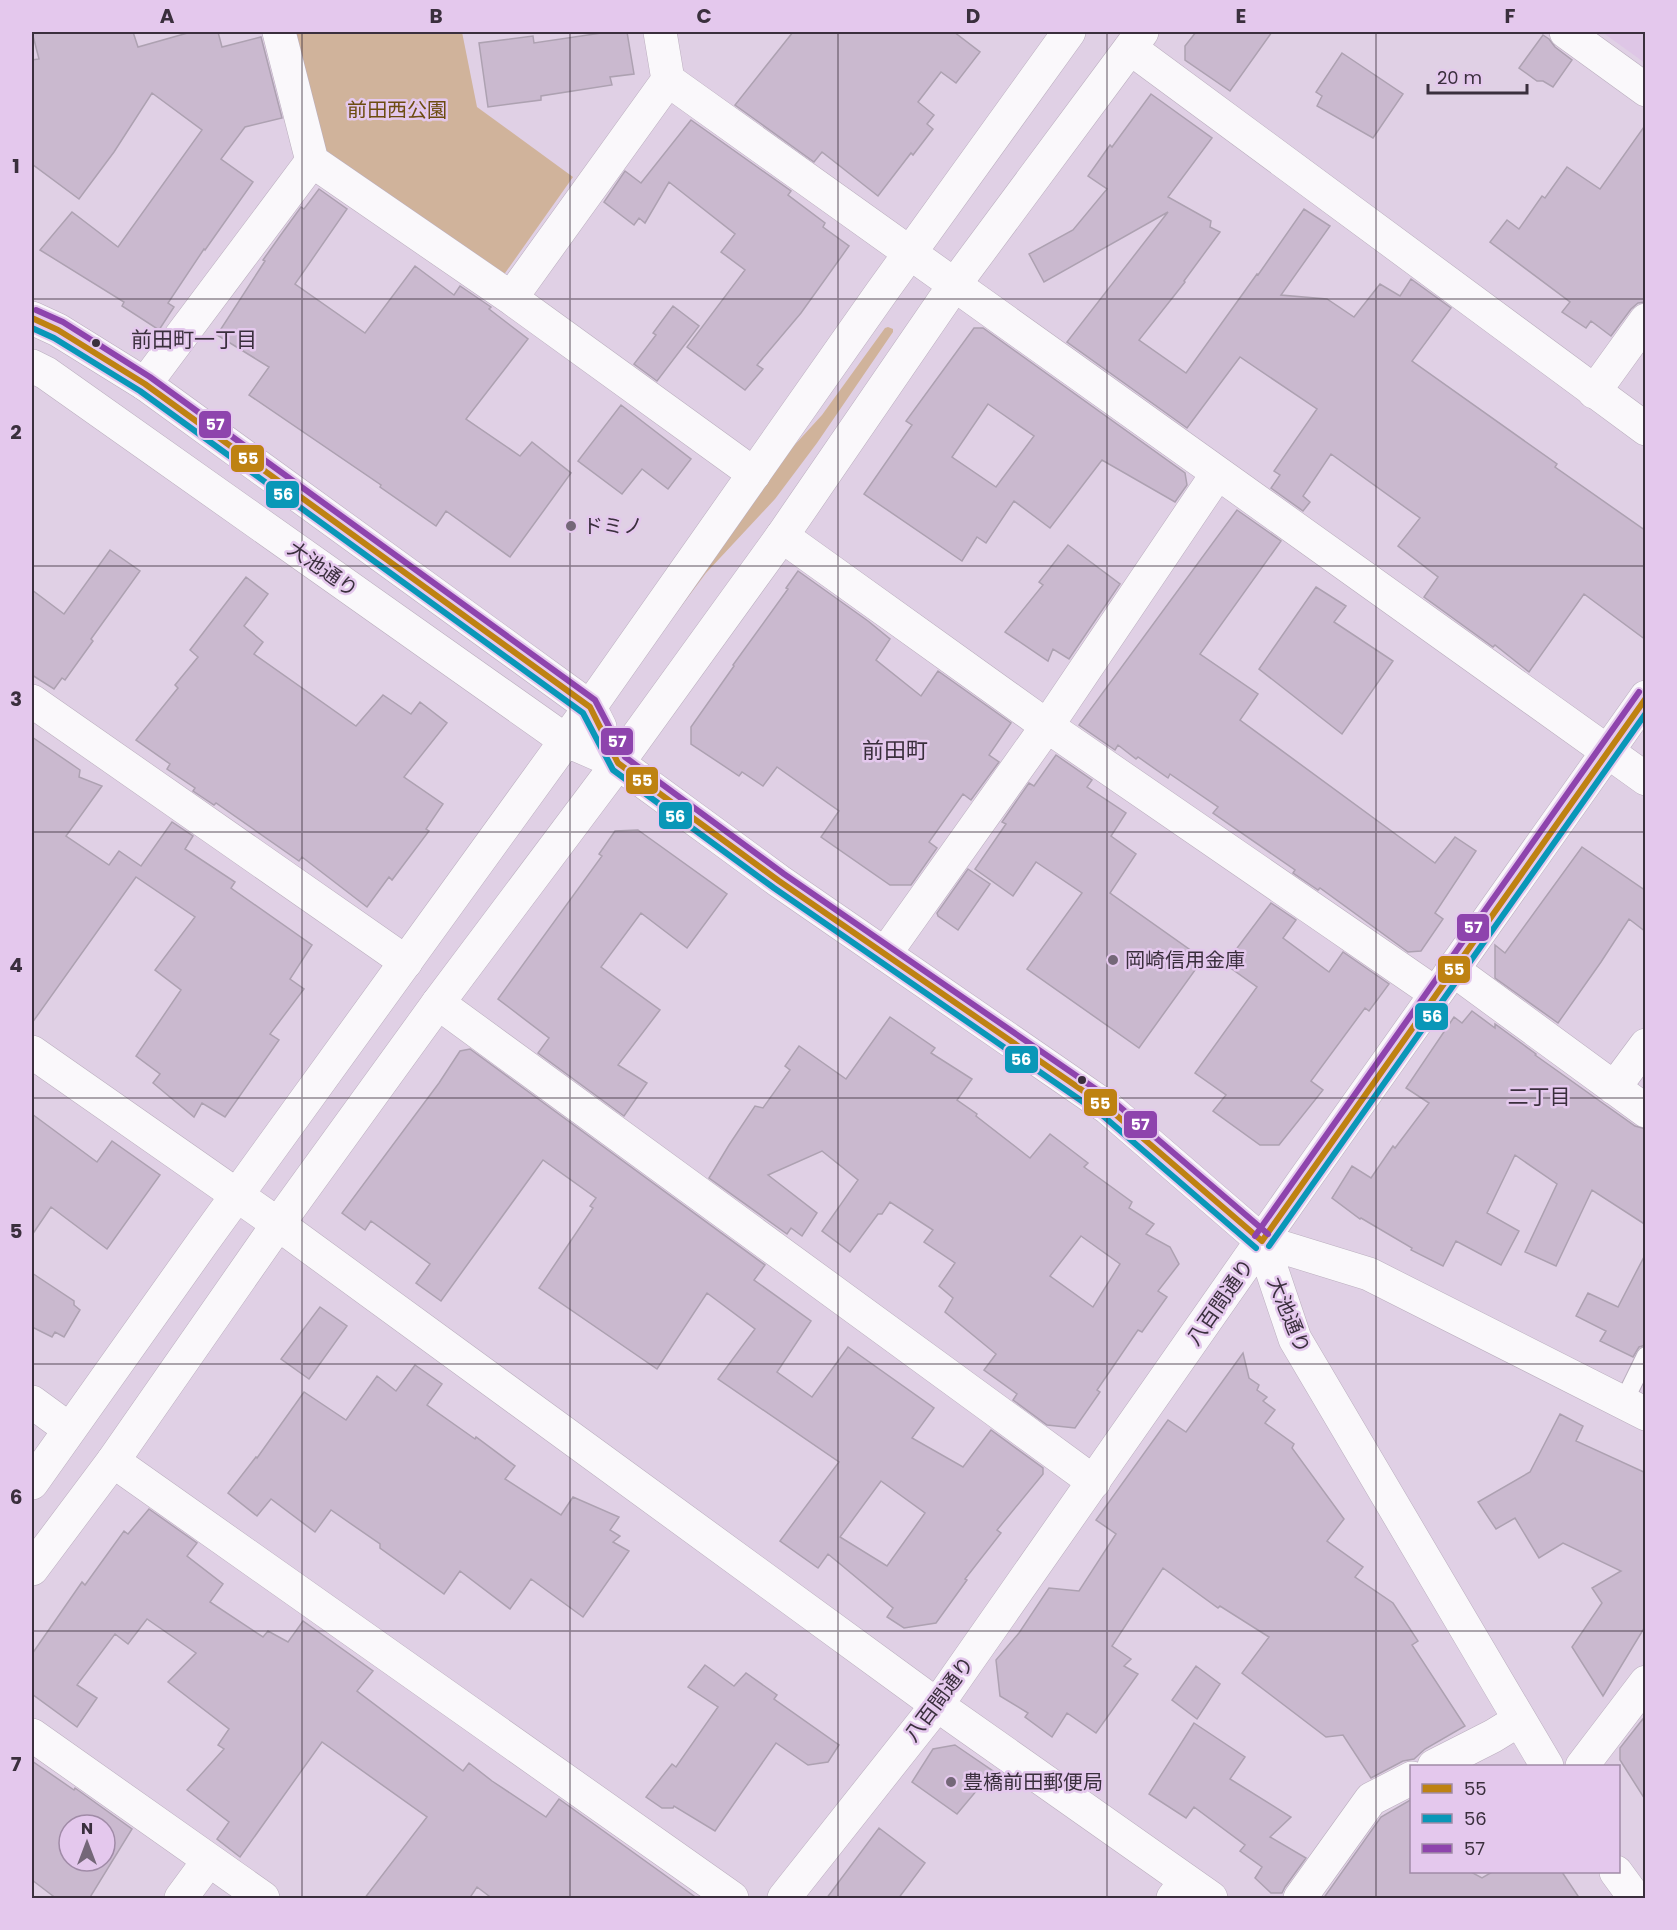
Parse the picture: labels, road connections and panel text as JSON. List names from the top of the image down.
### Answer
{
  "streets": {
    "street": ["大池通り", "八百間通り"]
  },
  "crossings": [
    ["大池通り", "八百間通り"]
  ],
  "districts": ["前田町一丁目", "前田町", "二丁目"],
  "parks": ["前田西公園"],
  "places": ["ドミノ", "岡崎信用金庫", "豊橋前田郵便局"],
  "lines": ["transit line 57", "transit line 55", "transit line 56"],
  "legend": ["55", "56", "57"],
  "scale_bar": "20 m",
  "north": "top",
  "grid": {
    "columns": [
      "A",
      "B",
      "C",
      "D",
      "E",
      "F"
    ],
    "rows": [
      "1",
      "2",
      "3",
      "4",
      "5",
      "6",
      "7"
    ]
  }
}
